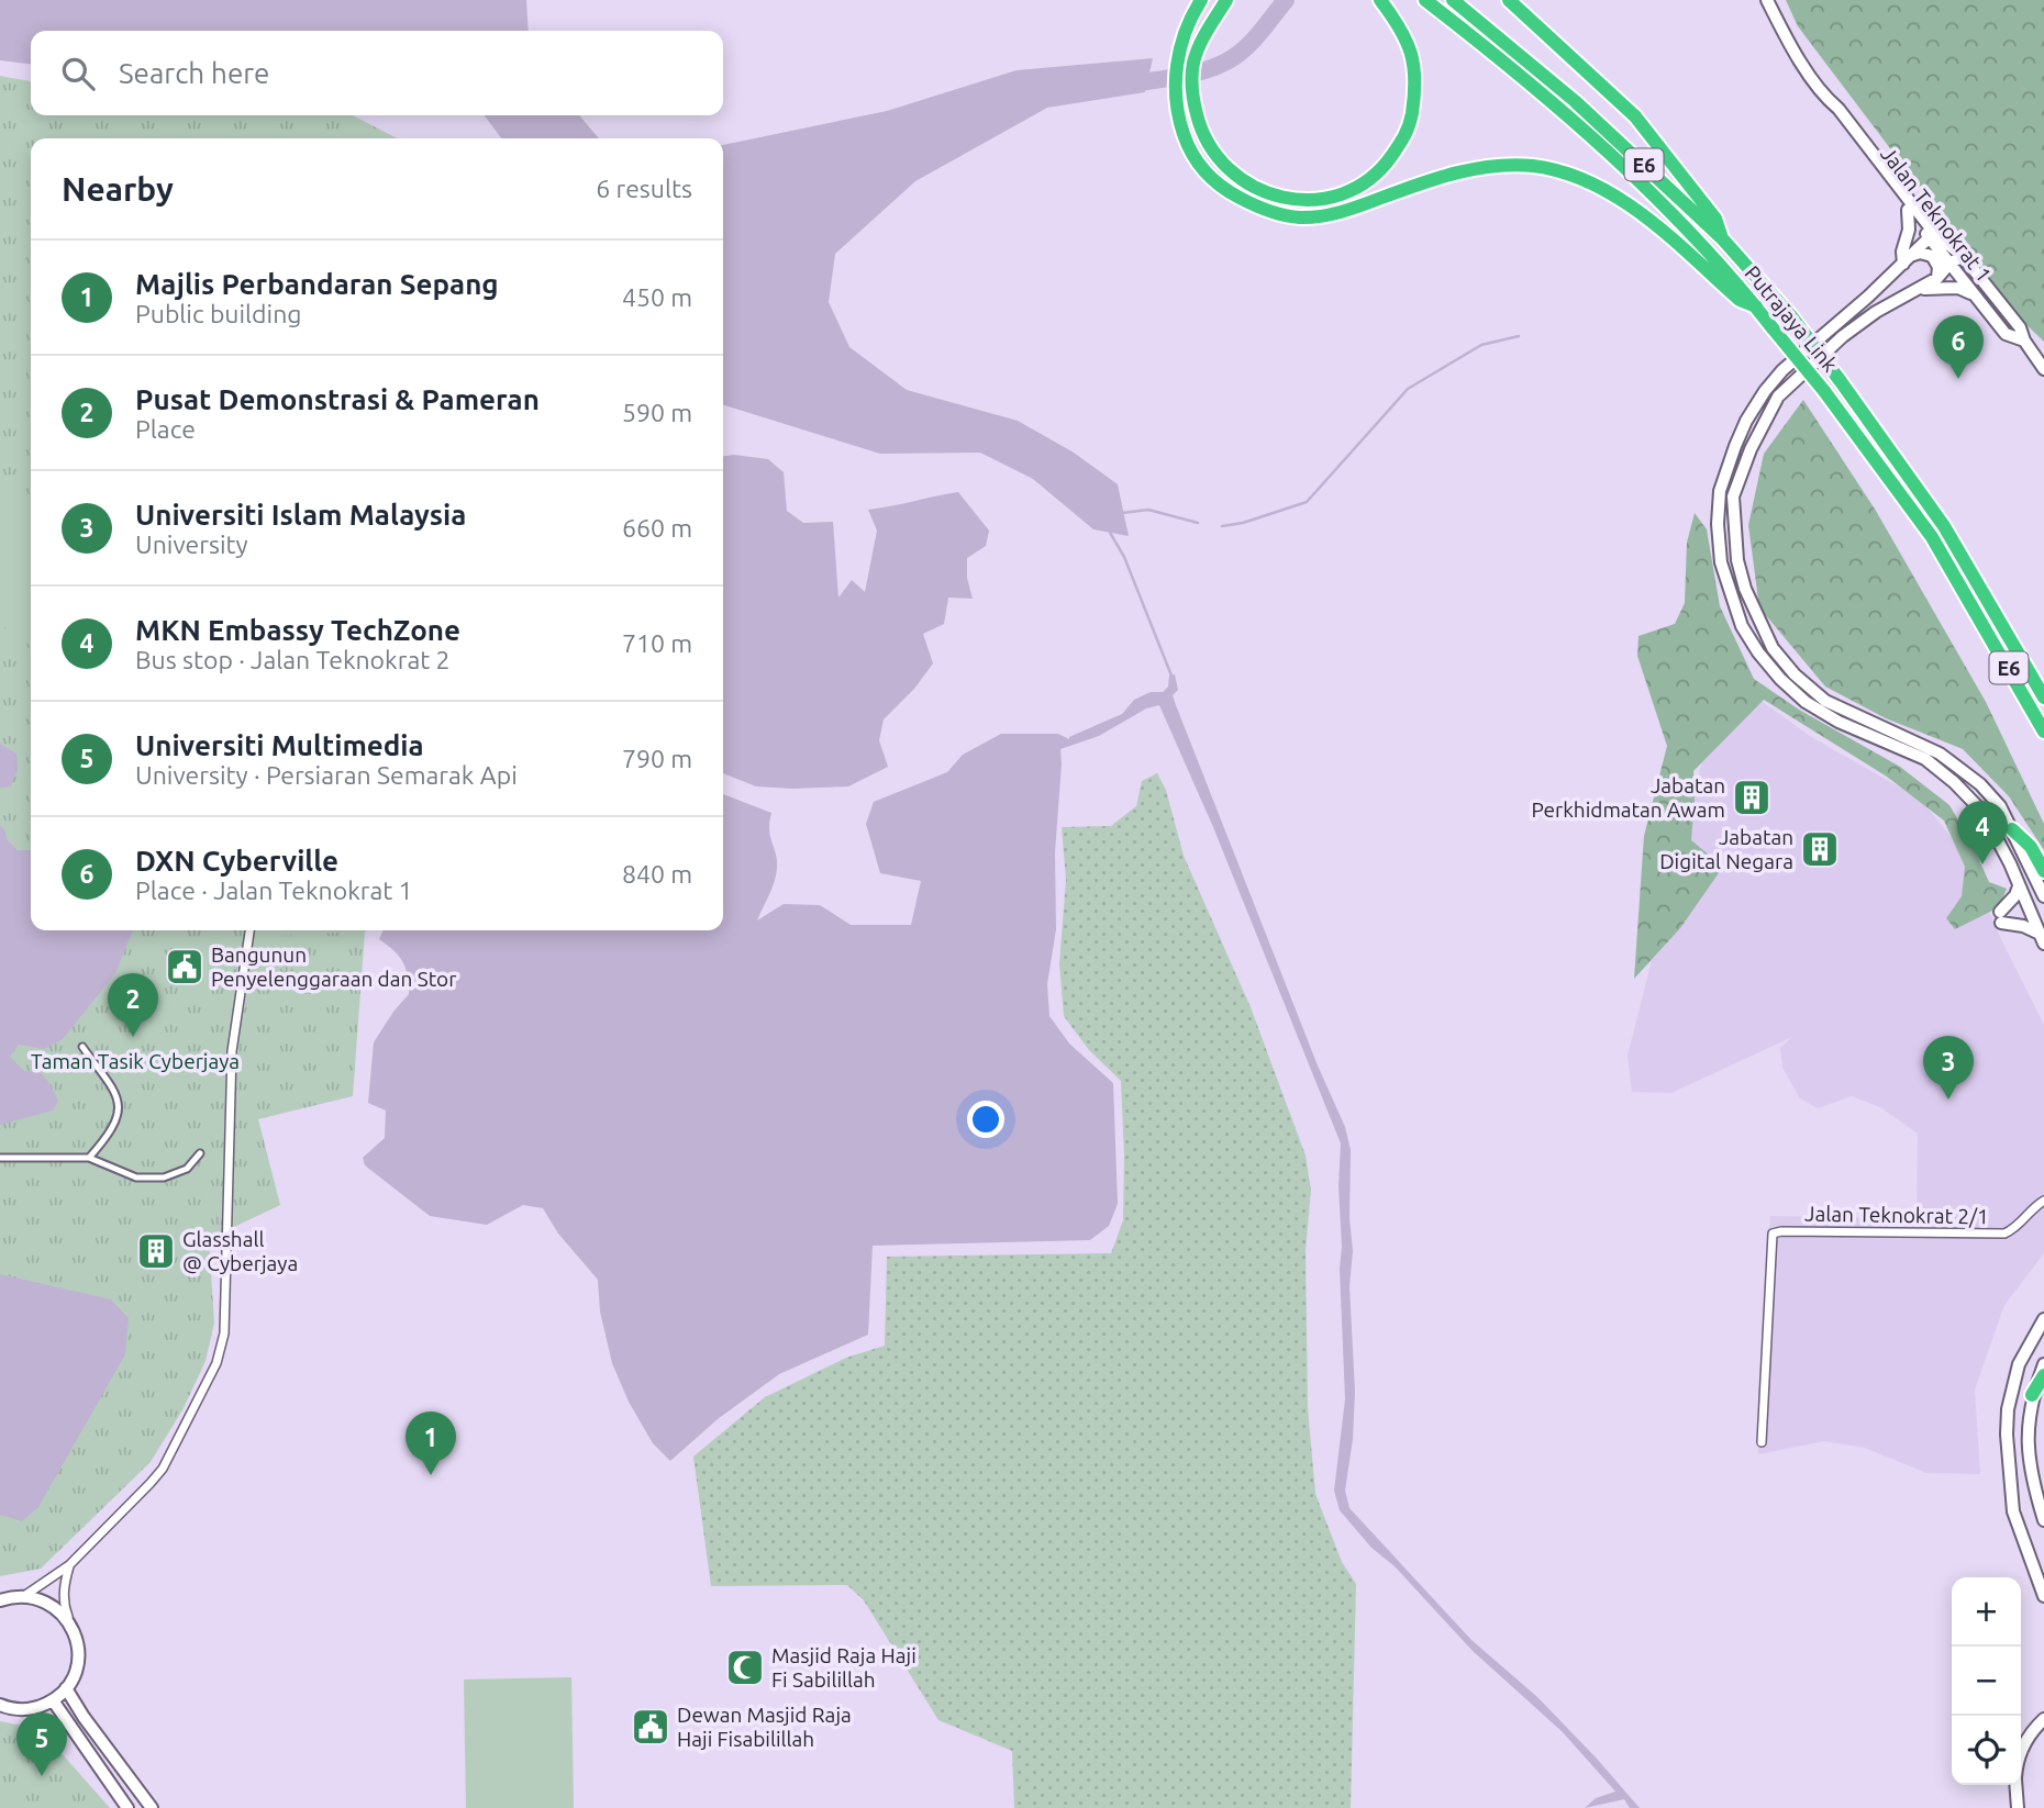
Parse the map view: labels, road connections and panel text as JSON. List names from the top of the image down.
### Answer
{
  "streets": {
    "highway": ["E6", "Putrajaya Link"],
    "main road": ["Jalan Teknokrat 1"],
    "street": ["Jalan Teknokrat 2/1"]
  },
  "parks": ["Taman Tasik Cyberjaya"],
  "places": {
    "building": ["Jabatan Perkhidmatan Awam", "Jabatan Digital Negara", "Glasshall @ Cyberjaya"],
    "public building": ["Bangunun Penyelenggaraan dan Stor", "Dewan Masjid Raja Haji Fisabilillah"],
    "mosque": ["Masjid Raja Haji Fi Sabilillah"]
  },
  "page": {
    "search": "Search here",
    "heading": ["Nearby", "6 results"],
    "list": [
      {
        "mark": "1",
        "name": "Majlis Perbandaran Sepang",
        "note": "Public building",
        "value": "450 m"
      },
      {
        "mark": "2",
        "name": "Pusat Demonstrasi & Pameran",
        "note": "Place",
        "value": "590 m"
      },
      {
        "mark": "3",
        "name": "Universiti Islam Malaysia",
        "note": "University",
        "value": "660 m"
      },
      {
        "mark": "4",
        "name": "MKN Embassy TechZone",
        "note": "Bus stop · Jalan Teknokrat 2",
        "value": "710 m"
      },
      {
        "mark": "5",
        "name": "Universiti Multimedia",
        "note": "University · Persiaran Semarak Api",
        "value": "790 m"
      },
      {
        "mark": "6",
        "name": "DXN Cyberville",
        "note": "Place · Jalan Teknokrat 1",
        "value": "840 m"
      }
    ],
    "pins": [
      "6",
      "4",
      "2",
      "3",
      "1",
      "5"
    ],
    "map_buttons": ["+", "−"]
  }
}
